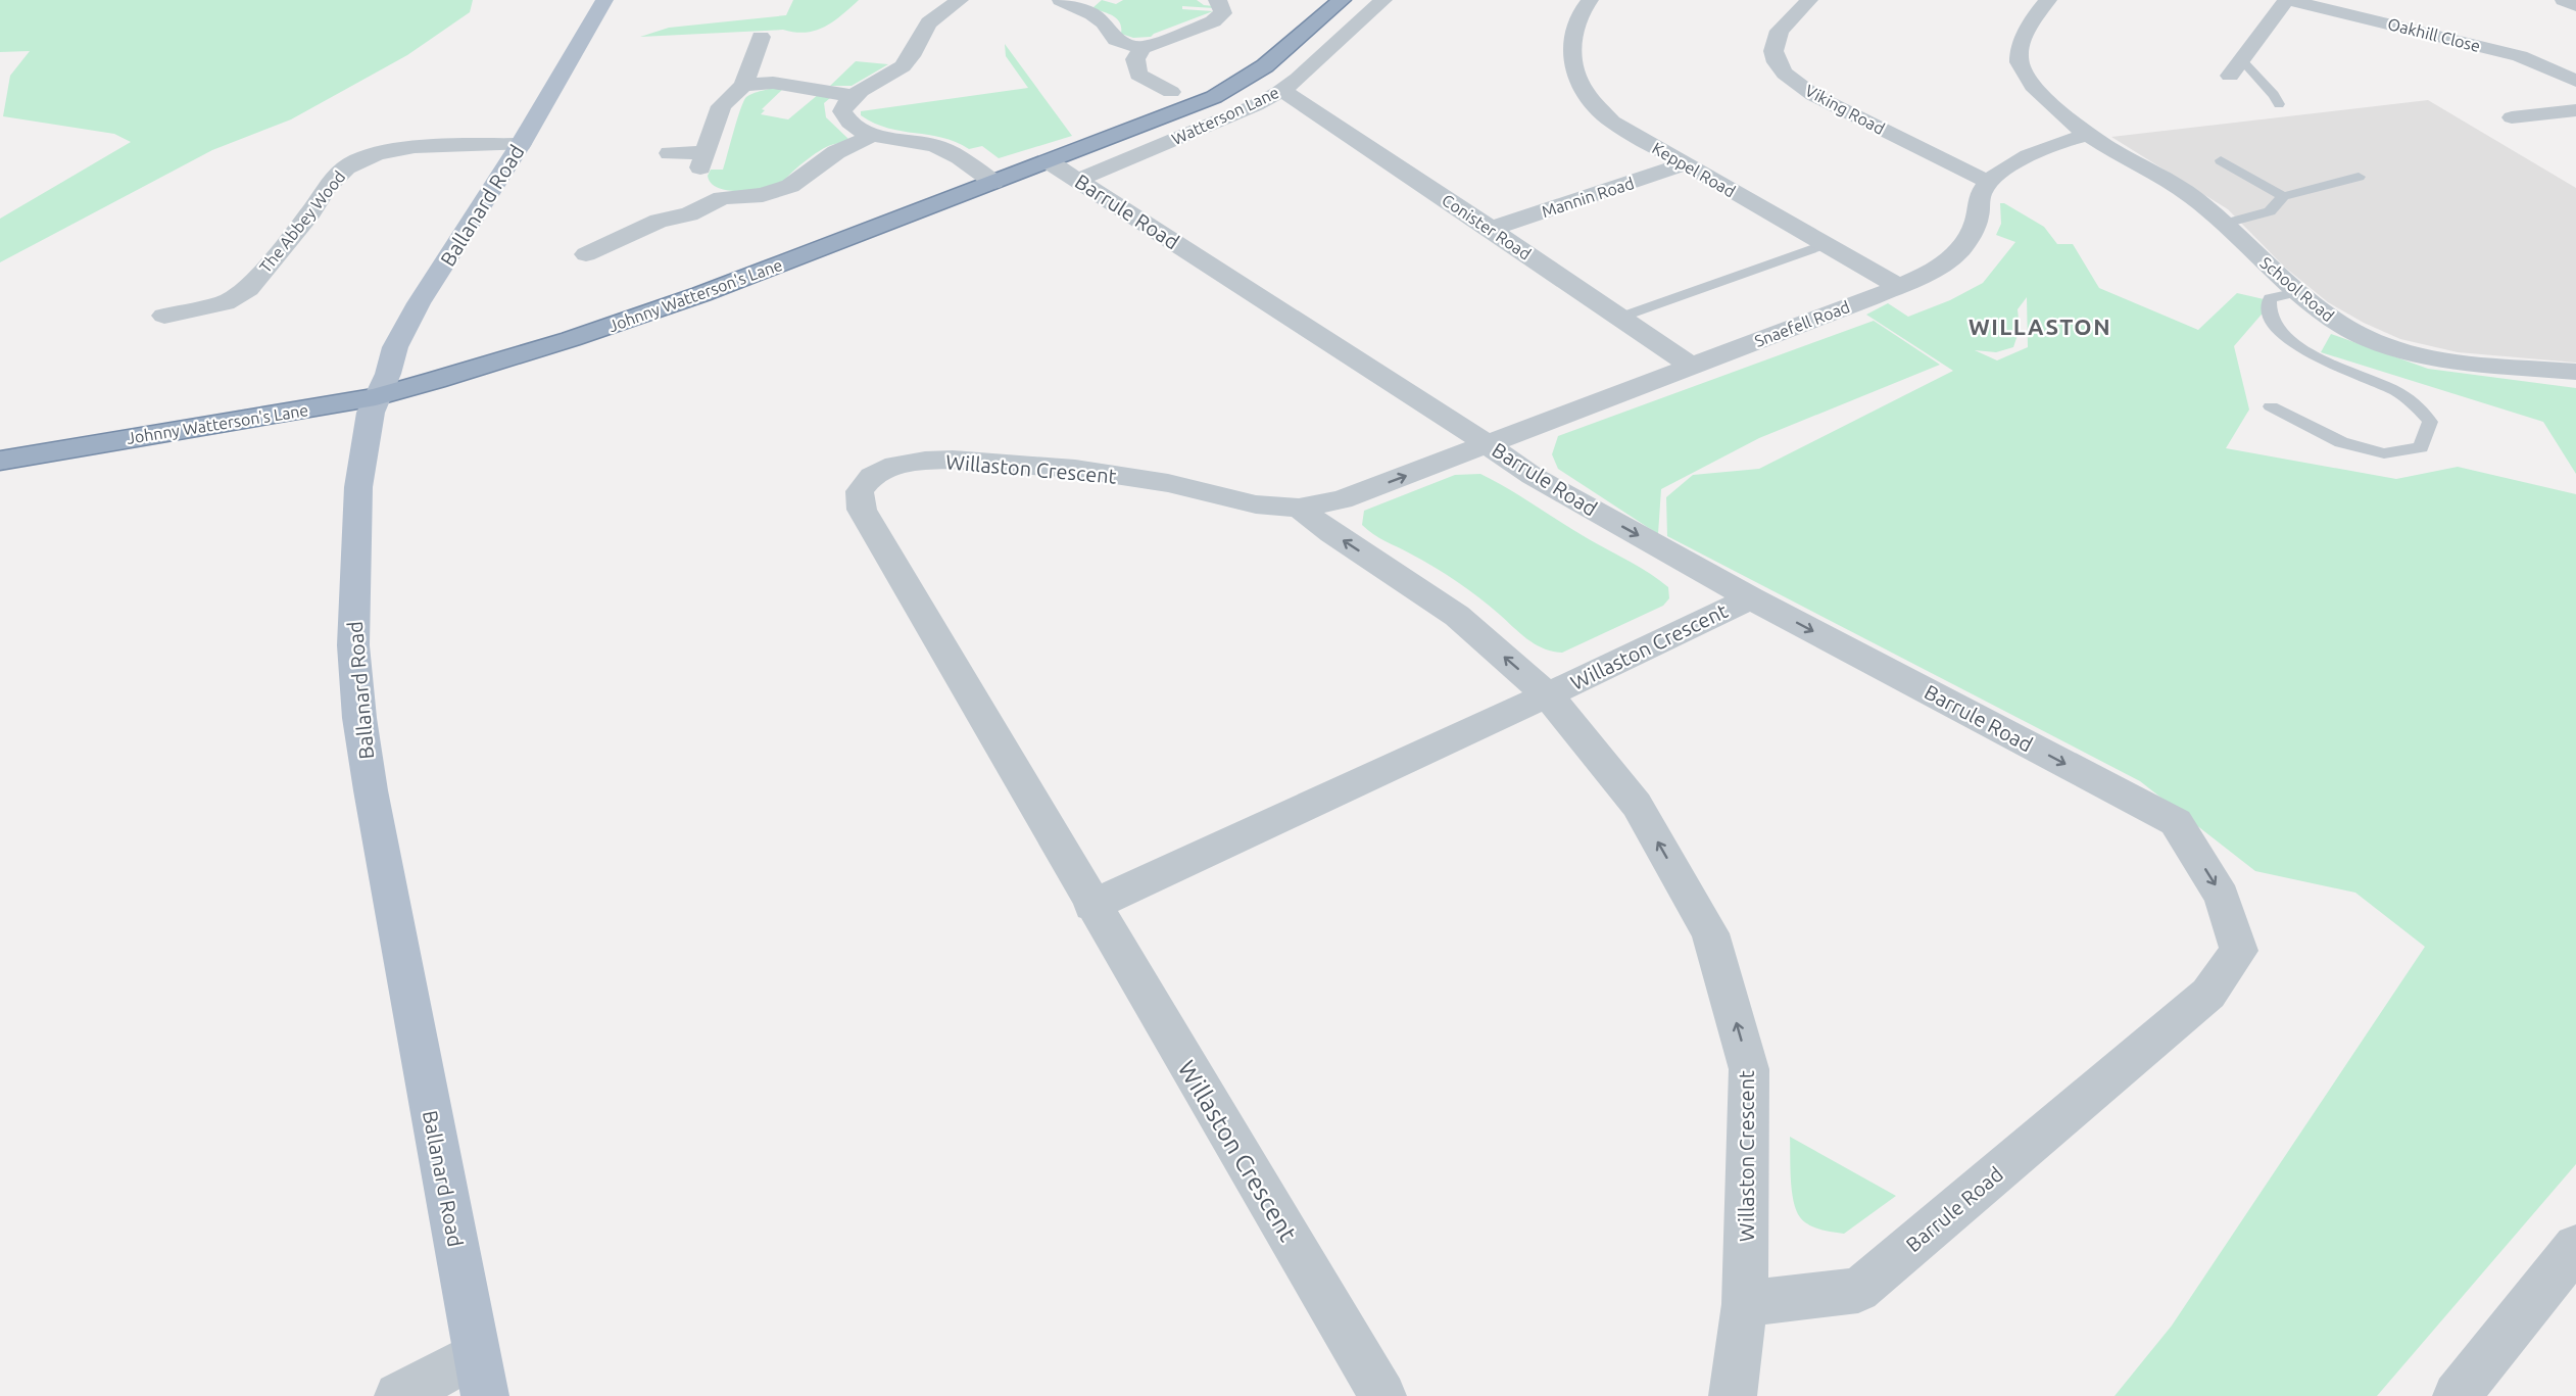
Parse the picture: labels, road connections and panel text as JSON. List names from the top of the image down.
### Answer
{
  "streets": {
    "highway": ["Johnny Watterson's Lane"],
    "main road": ["Ballanard Road"],
    "street": [
      "Oakhill Close",
      "Viking Road",
      "Watterson Lane",
      "Keppel Road",
      "Mannin Road",
      "Barrule Road",
      "The Abbey Wood",
      "Conister Road",
      "School Road",
      "Snaefell Road",
      "Willaston Crescent"
    ]
  },
  "crossings": [
    ["Viking Road", "Snaefell Road"],
    ["Watterson Lane", "Barrule Road"],
    ["Watterson Lane", "Conister Road"],
    ["Keppel Road", "Mannin Road"],
    ["Keppel Road", "Snaefell Road"],
    ["Mannin Road", "Conister Road"],
    ["Ballanard Road", "The Abbey Wood"],
    ["Ballanard Road", "Johnny Watterson's Lane"],
    ["Barrule Road", "Johnny Watterson's Lane"],
    ["Barrule Road", "Snaefell Road"],
    ["Barrule Road", "Willaston Crescent"],
    ["Conister Road", "Snaefell Road"],
    ["Snaefell Road", "Willaston Crescent"]
  ],
  "districts": ["WILLASTON"]
}
